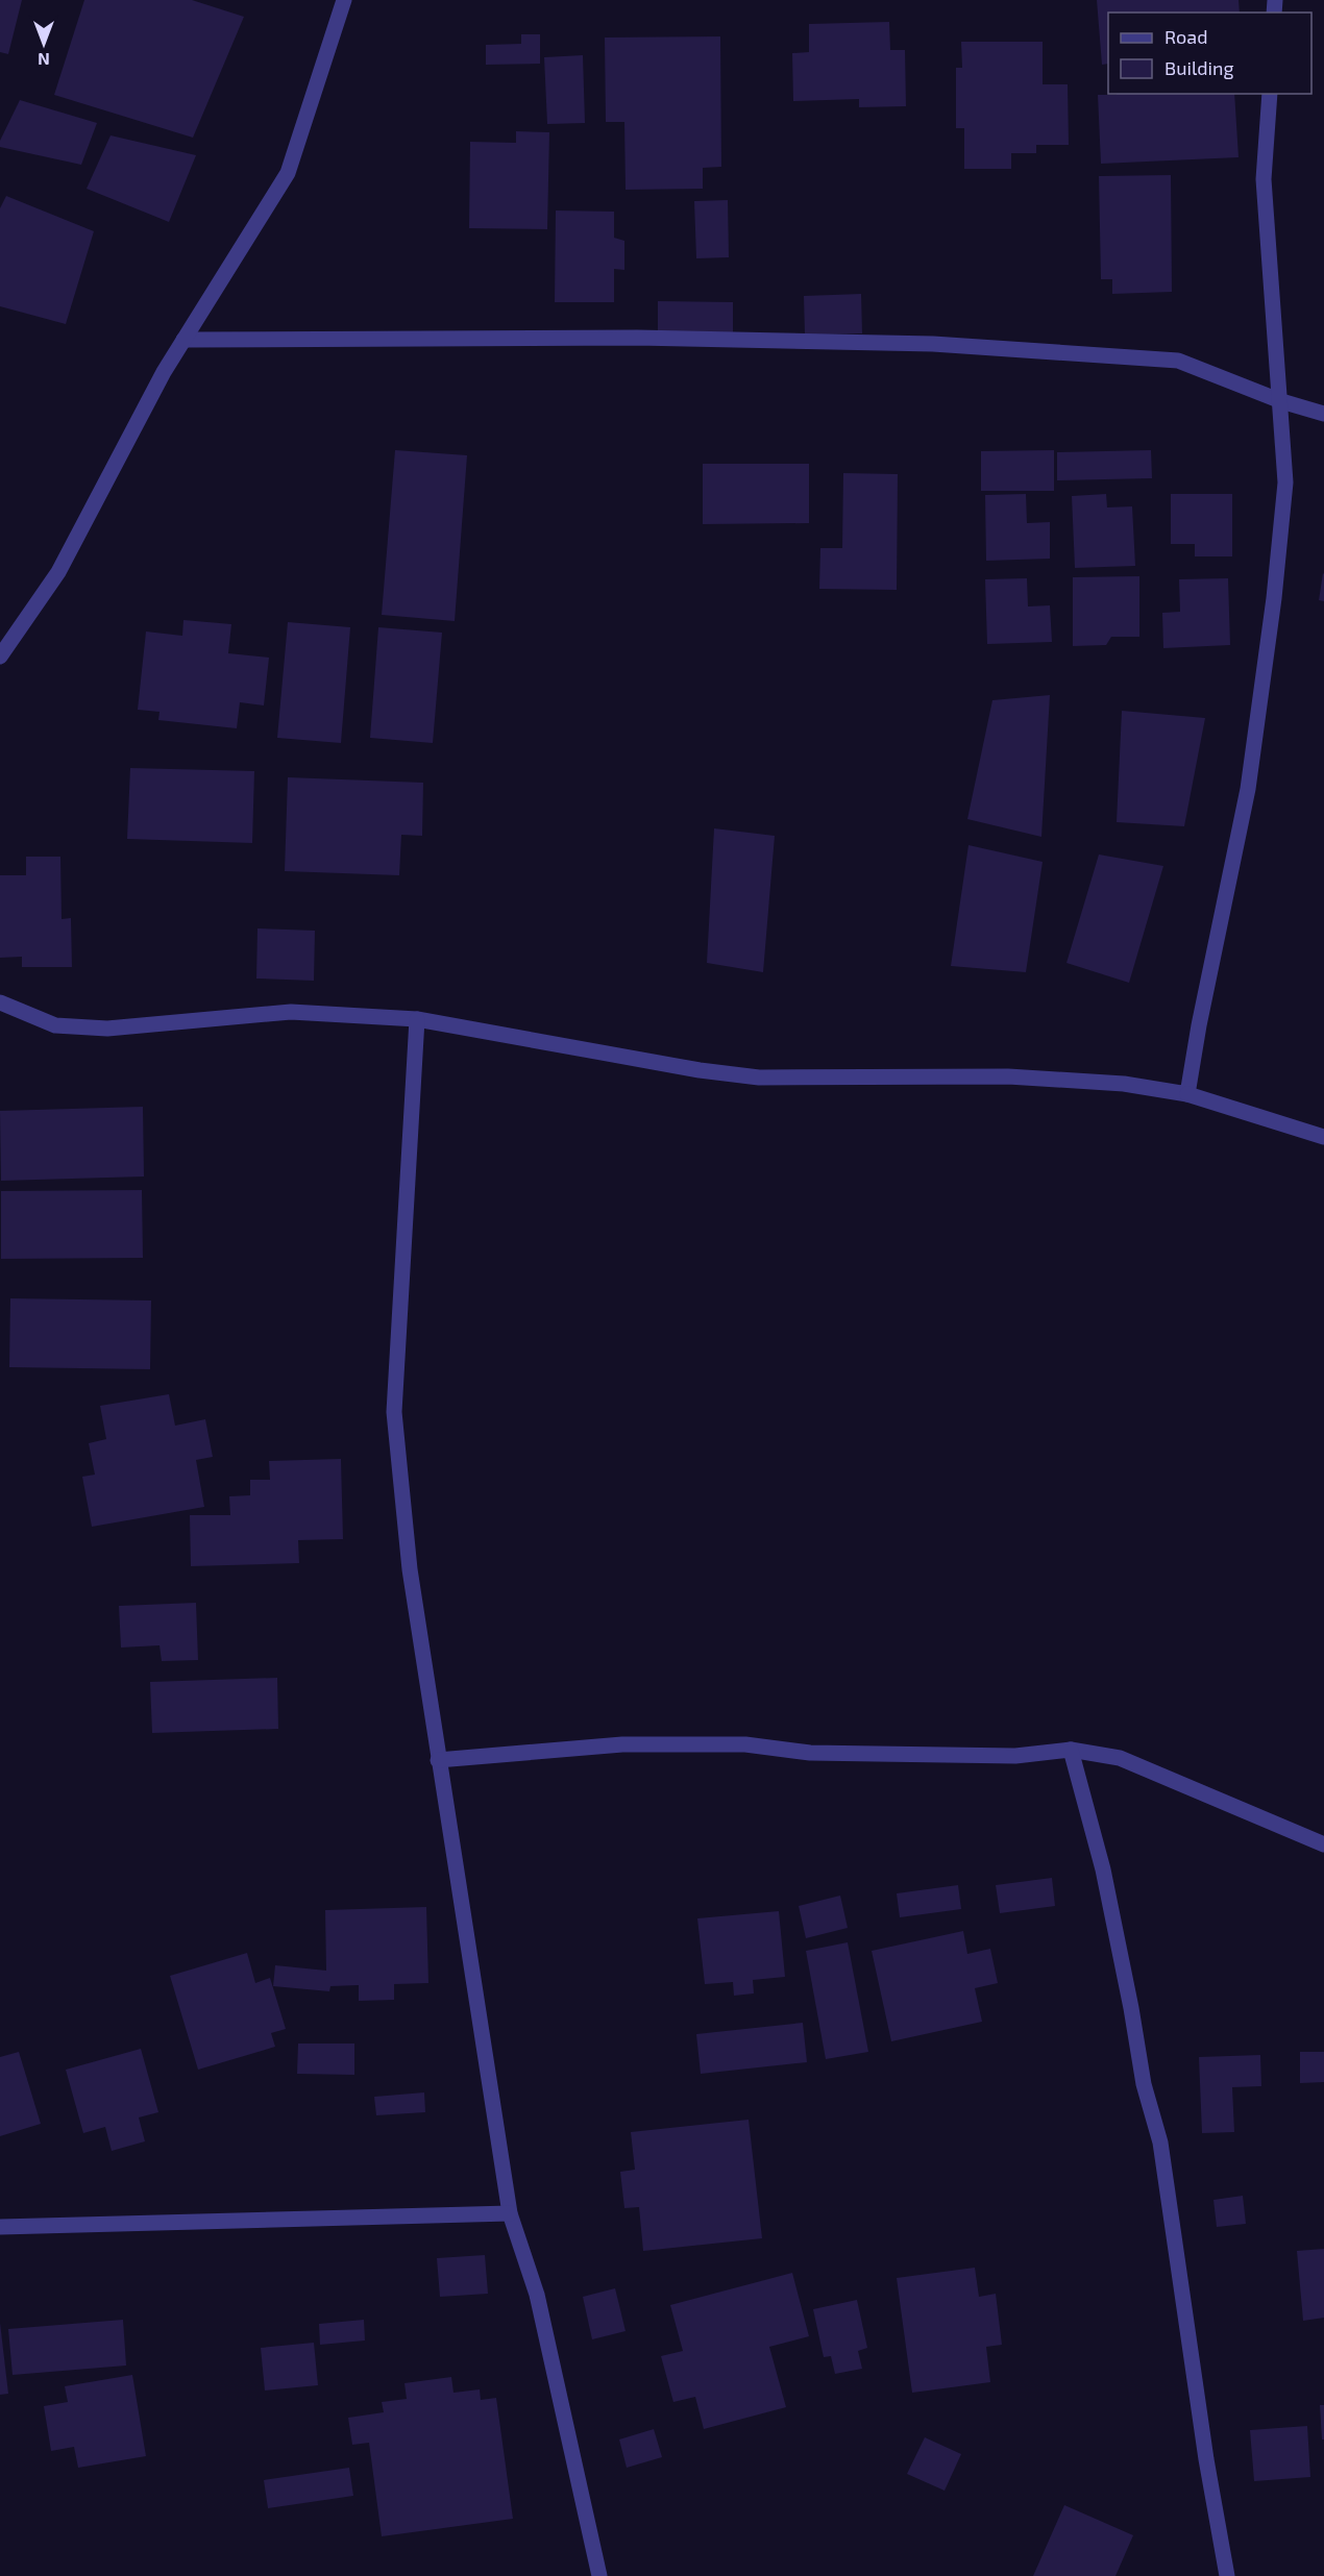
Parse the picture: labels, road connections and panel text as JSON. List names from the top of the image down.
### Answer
{
  "legend": ["Road", "Building"],
  "north": "bottom"
}
